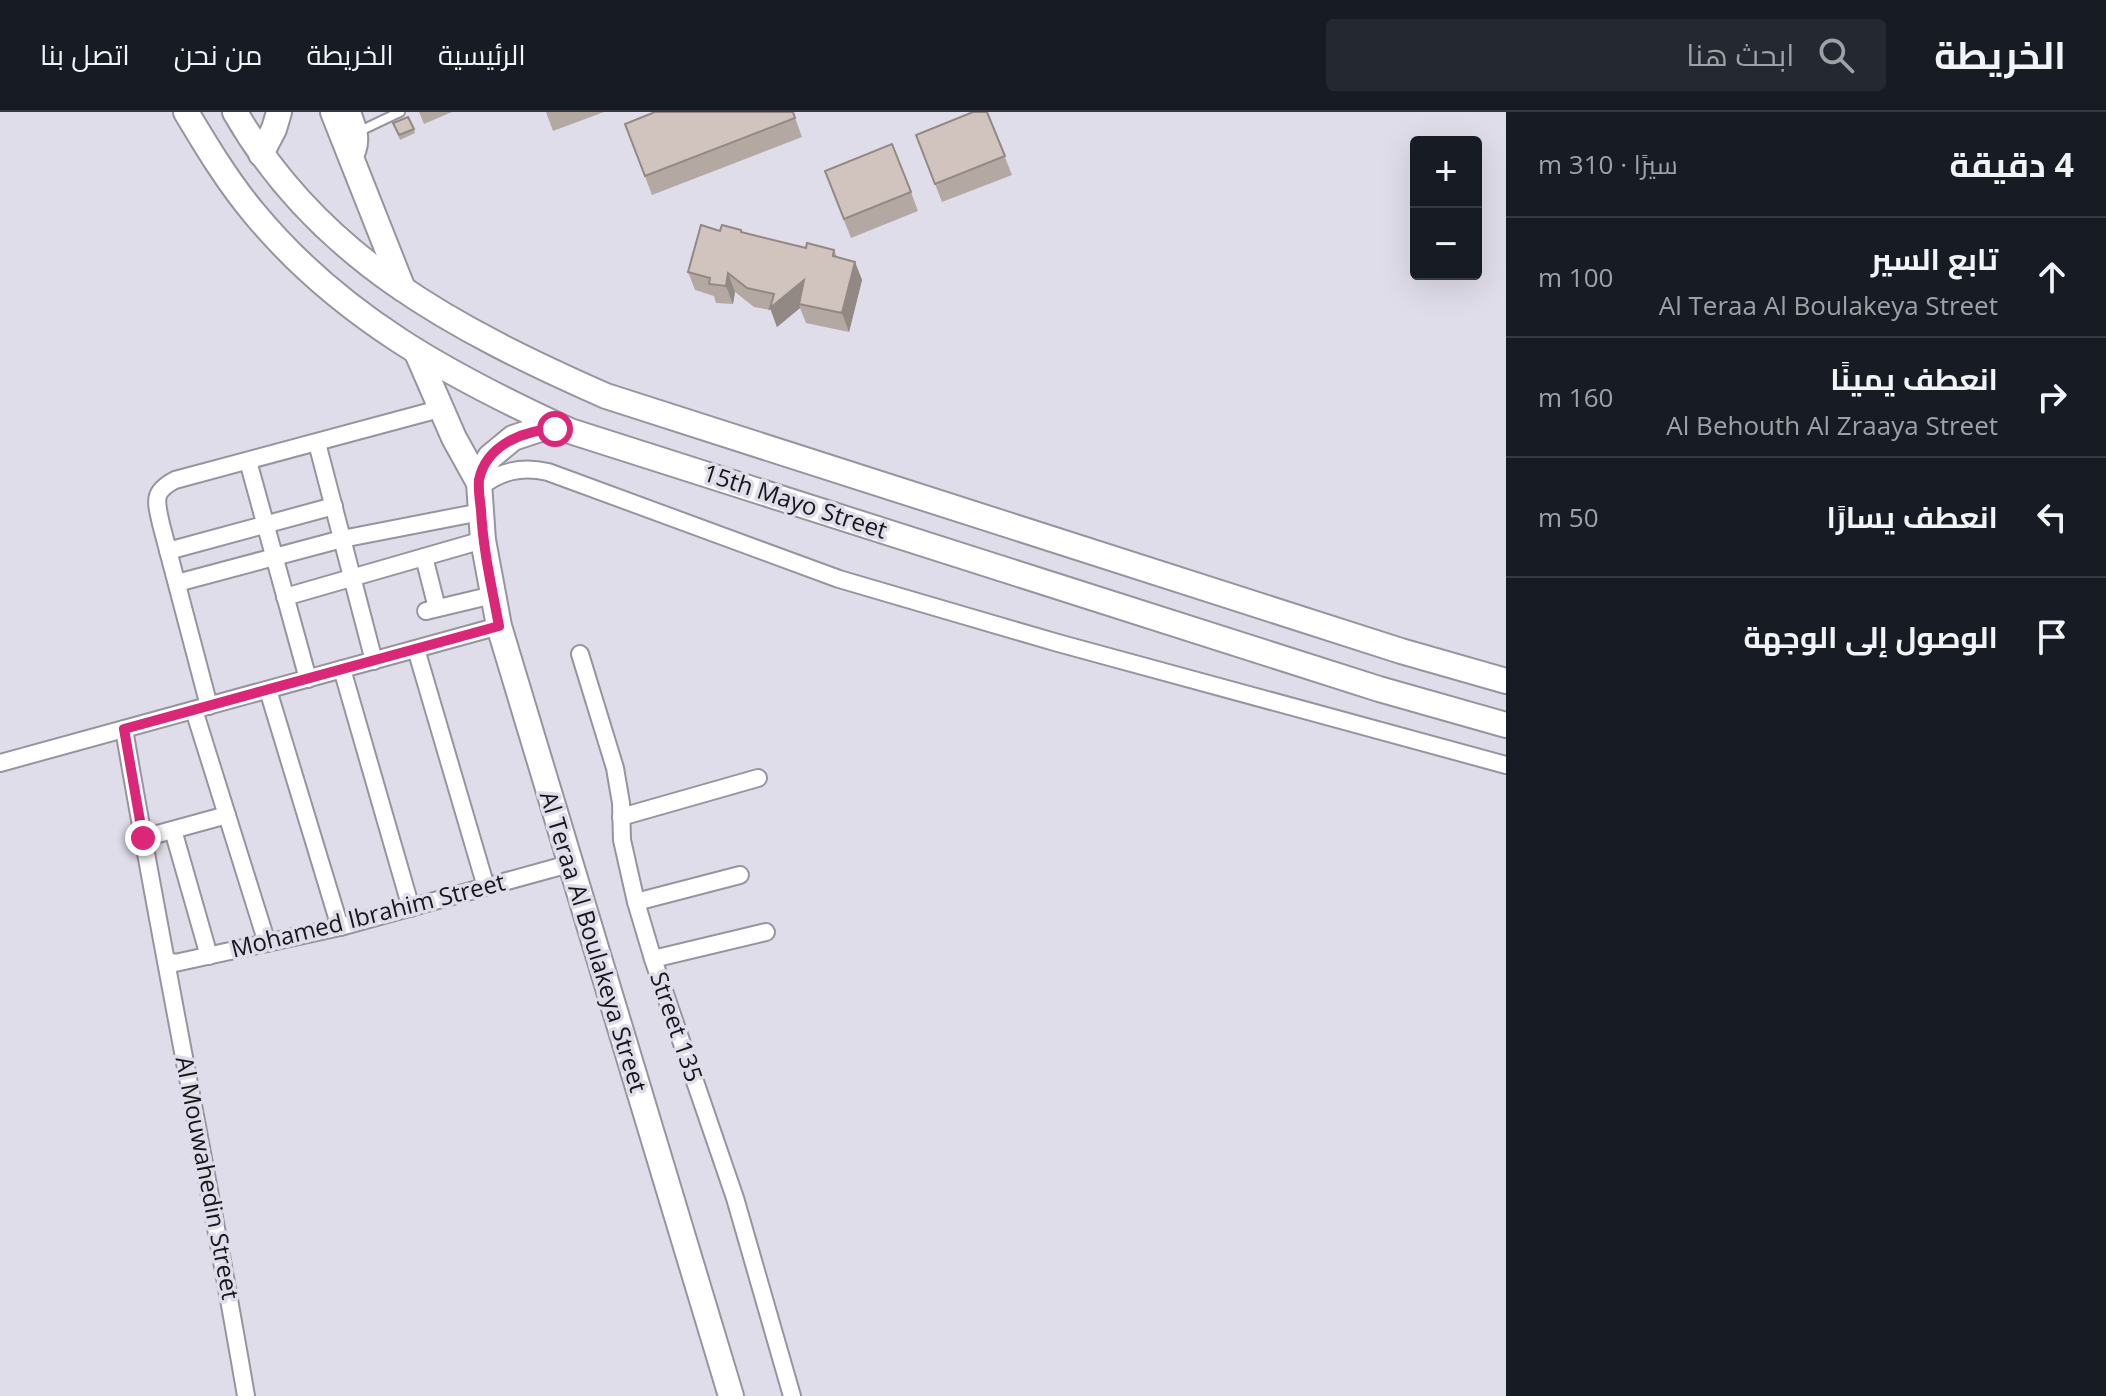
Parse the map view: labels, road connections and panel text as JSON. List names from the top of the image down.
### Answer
{
  "streets": {
    "main road": ["15th Mayo Street", "Al Teraa Al Boulakeya Street"],
    "street": ["Mohamed Ibrahim Street", "Street 135", "Al Mouwahedin Street"]
  },
  "crossings": [
    ["15th Mayo Street", "Al Teraa Al Boulakeya Street"],
    ["Mohamed Ibrahim Street", "Al Teraa Al Boulakeya Street"],
    ["Mohamed Ibrahim Street", "Al Mouwahedin Street"]
  ],
  "page": {
    "header": "الخريطة",
    "search": "ابحث هنا",
    "nav": [
      "الرئيسية",
      "الخريطة",
      "من نحن",
      "اتصل بنا"
    ],
    "heading": ["4 دقيقة", "سيرًا · 310 m"],
    "map_buttons": ["+", "−"],
    "list": [
      ["تابع السير", "Al Teraa Al Boulakeya Street", "100 m"],
      ["انعطف يمينًا", "Al Behouth Al Zraaya Street", "160 m"],
      ["انعطف يسارًا", "50 m"],
      "الوصول إلى الوجهة"
    ]
  }
}
